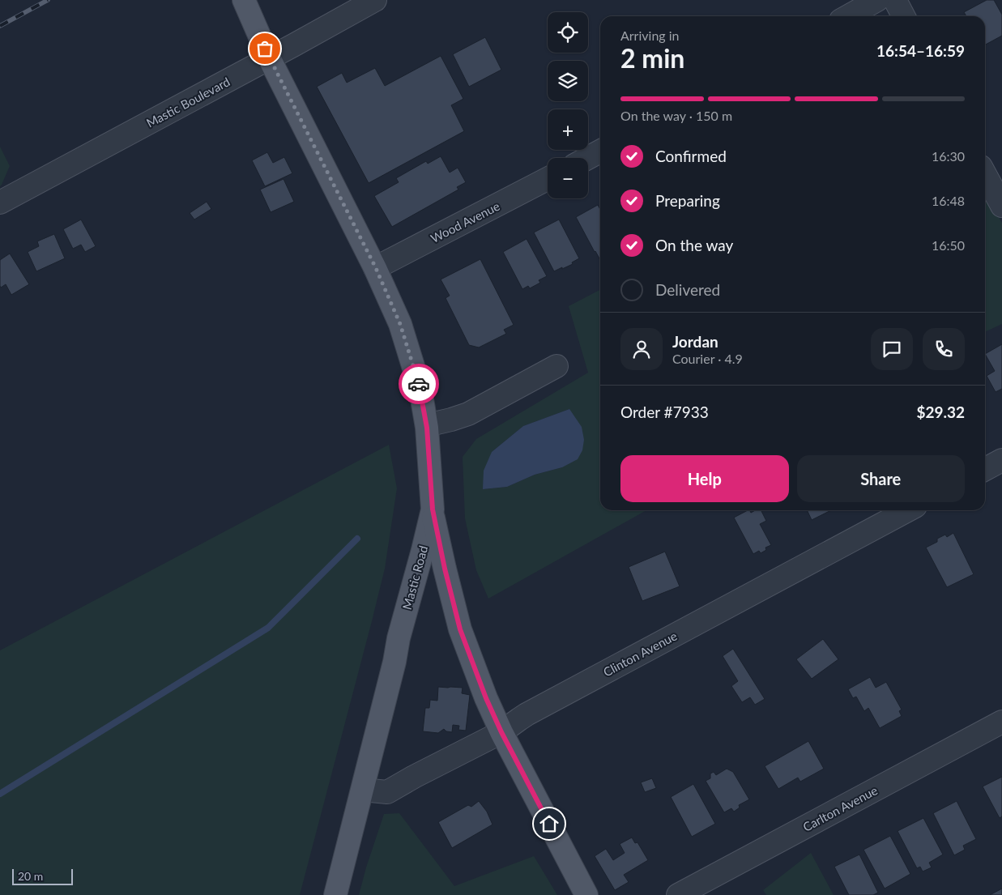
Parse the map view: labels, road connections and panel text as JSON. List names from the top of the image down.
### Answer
{
  "streets": {
    "main road": ["Mastic Road"],
    "street": [
      "Mastic Boulevard",
      "Wood Avenue",
      "Clinton Avenue",
      "Carlton Avenue"
    ]
  },
  "crossings": [
    ["Mastic Boulevard", "Mastic Road"],
    ["Wood Avenue", "Mastic Road"],
    ["Mastic Road", "Clinton Avenue"]
  ],
  "scale_bar": "20 m",
  "page": {
    "map_buttons": ["+", "−"],
    "heading": ["2 min", "Arriving in", "16:54–16:59"],
    "panel": [
      "Jordan",
      "Courier · 4.9",
      "Order #7933",
      "$29.32"
    ],
    "bar": "On the way · 150 m",
    "list": [
      ["Confirmed", "16:30"],
      ["Preparing", "16:48"],
      ["On the way", "16:50"],
      "Delivered"
    ],
    "buttons": ["Help", "Share"],
    "scale": "20 m"
  }
}
